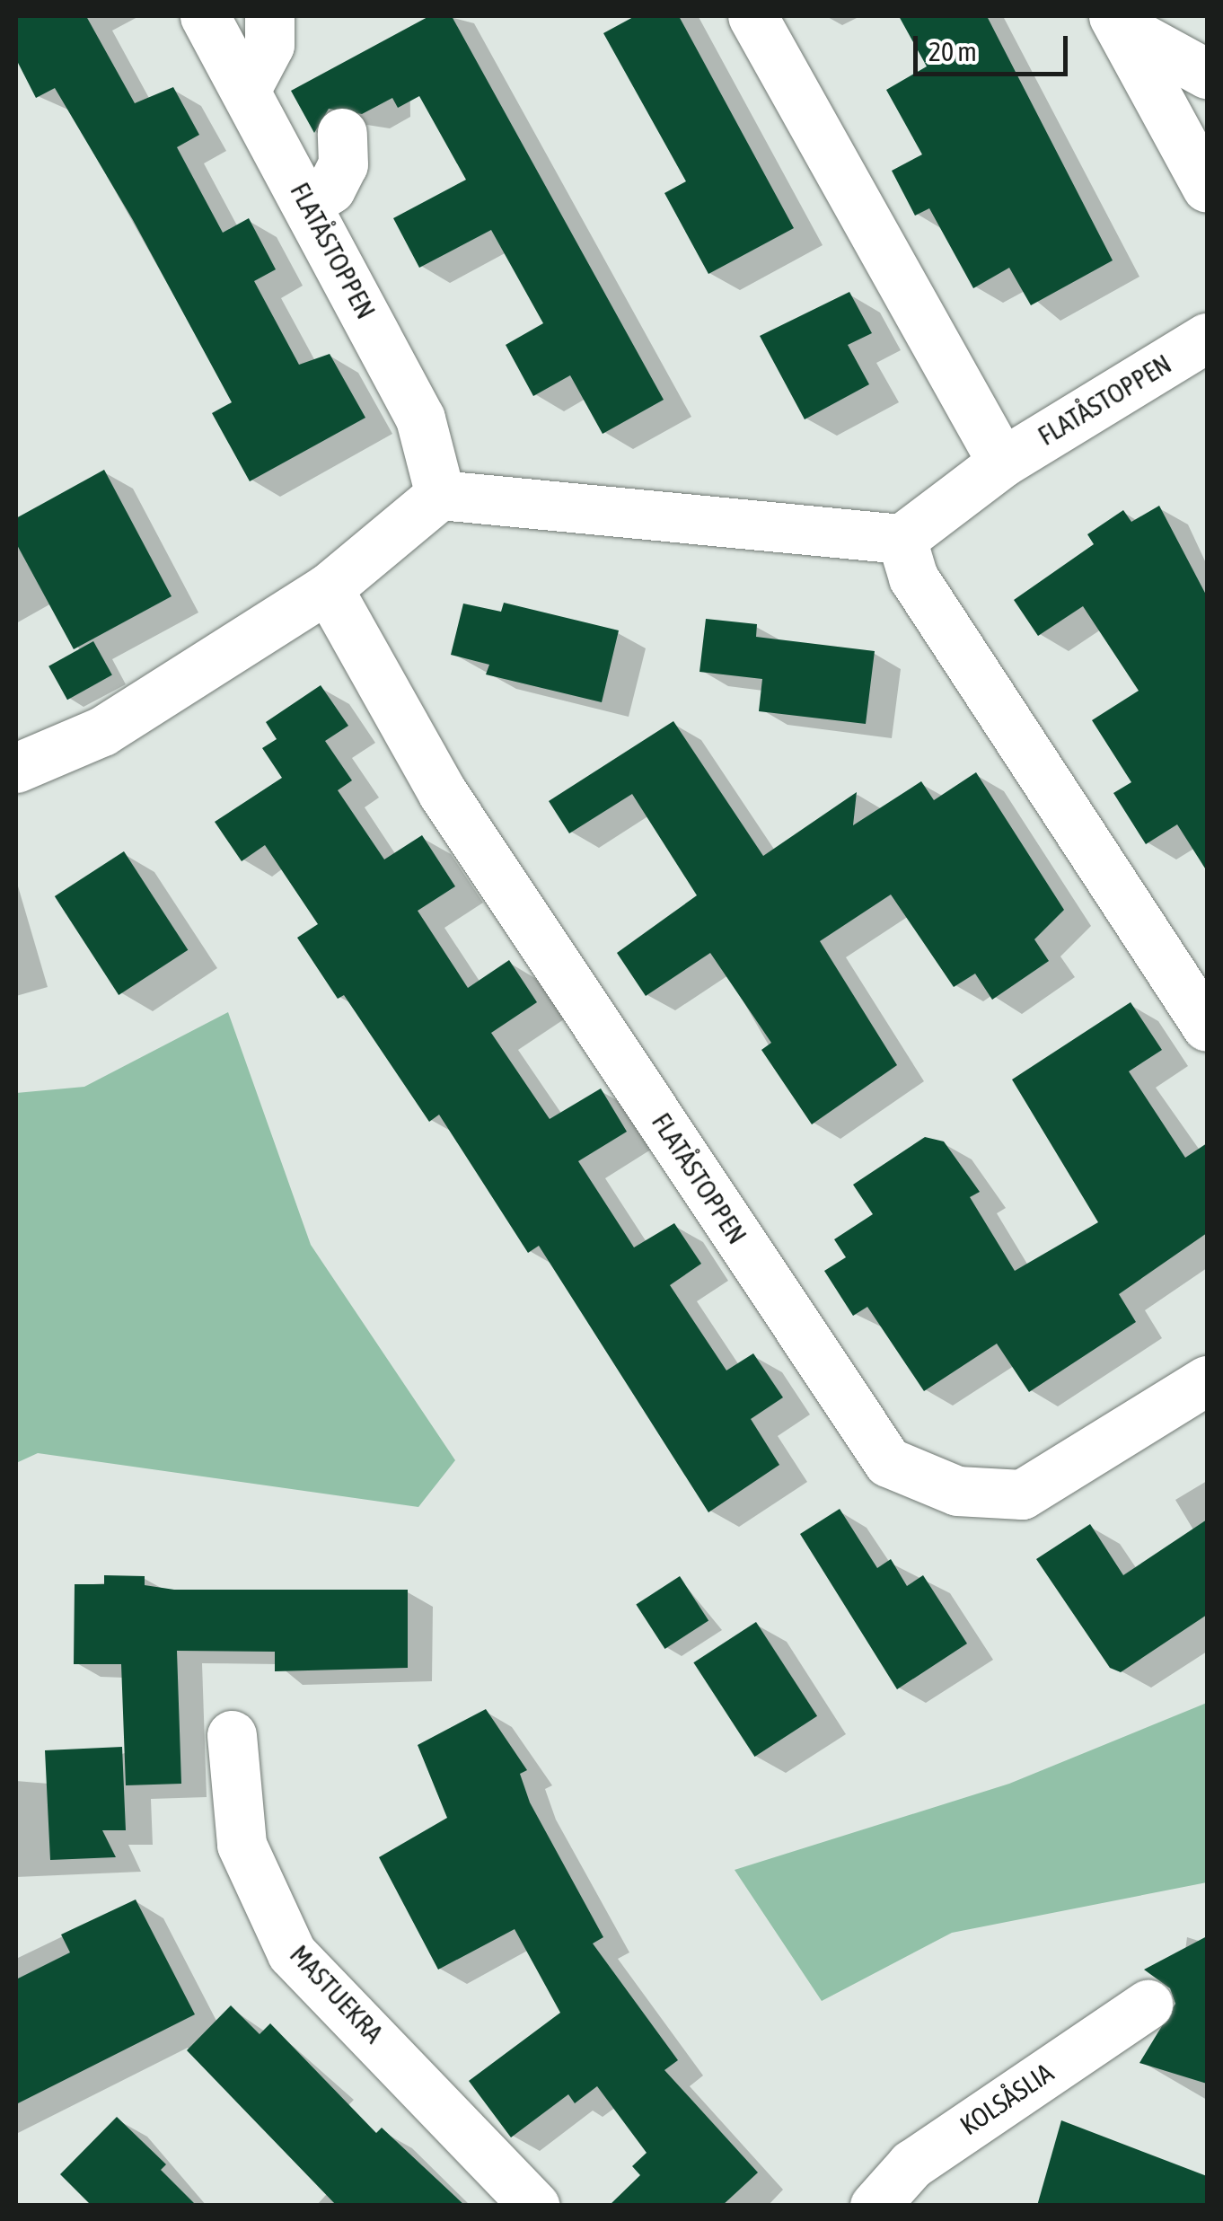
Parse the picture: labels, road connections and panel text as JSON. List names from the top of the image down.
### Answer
{
  "streets": {
    "street": ["FLATÅSTOPPEN", "MASTUEKRA", "KOLSÅSLIA"]
  },
  "scale_bar": "20 m"
}
